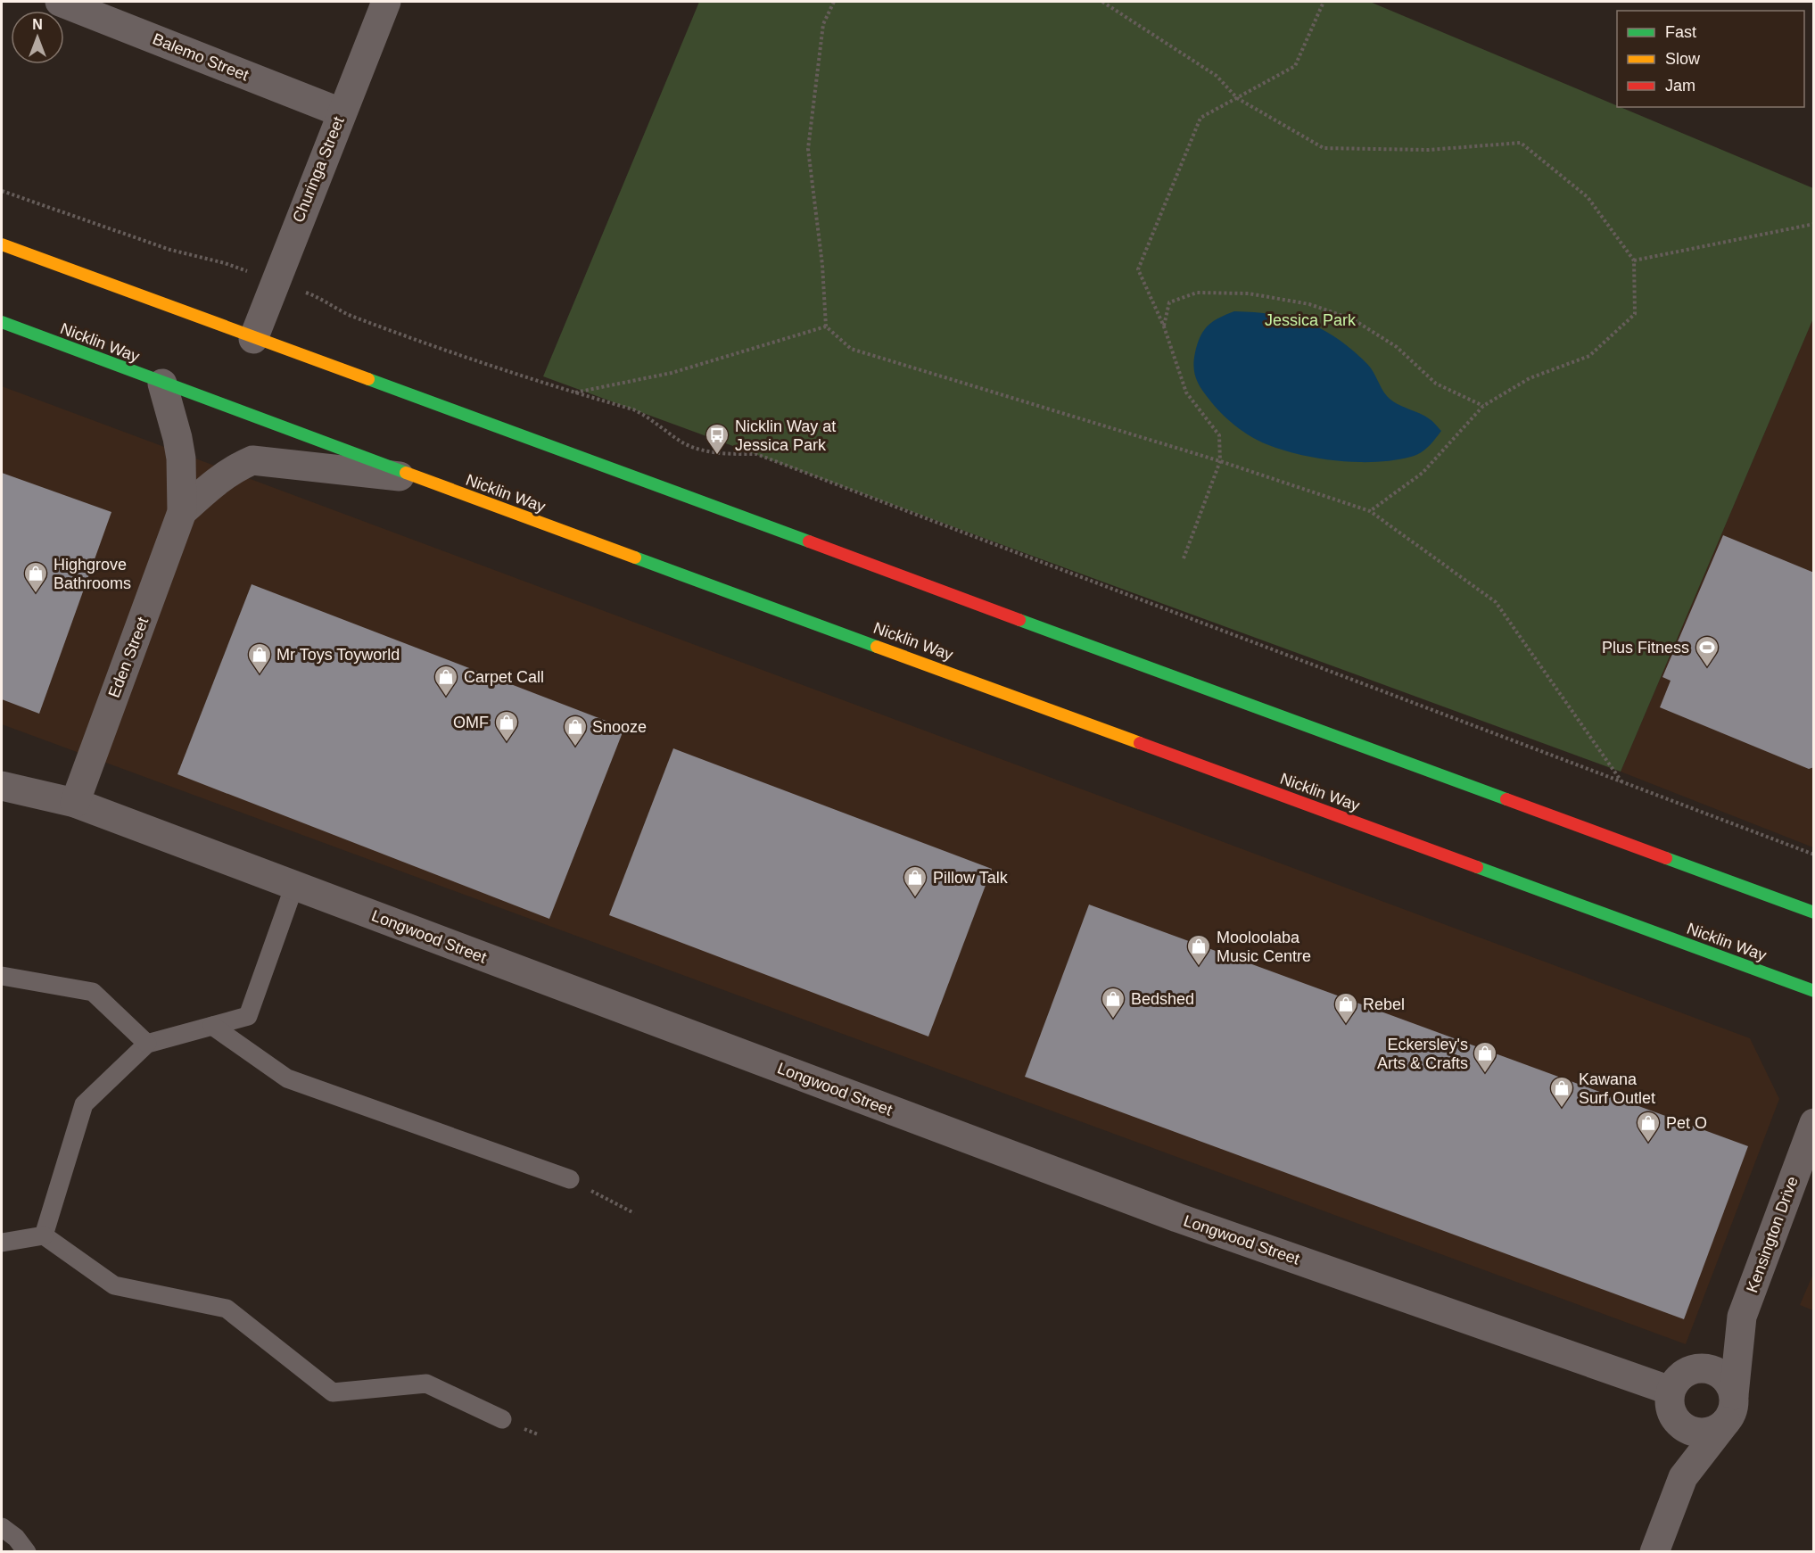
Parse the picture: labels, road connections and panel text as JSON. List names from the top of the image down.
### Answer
{
  "streets": {
    "highway": ["Nicklin Way"],
    "street": [
      "Balemo Street",
      "Churinga Street",
      "Eden Street",
      "Longwood Street",
      "Kensington Drive"
    ]
  },
  "crossings": [
    ["Balemo Street", "Churinga Street"],
    ["Nicklin Way", "Eden Street"],
    ["Eden Street", "Longwood Street"]
  ],
  "parks": ["Jessica Park"],
  "places": {
    "bus stop": ["Nicklin Way at Jessica Park"],
    "shop": [
      "Highgrove Bathrooms",
      "Mr Toys Toyworld",
      "Carpet Call",
      "OMF",
      "Snooze",
      "Pillow Talk",
      "Mooloolaba Music Centre",
      "Bedshed",
      "Rebel",
      "Eckersley's Arts & Crafts",
      "Kawana Surf Outlet",
      "Pet O"
    ],
    "sports": ["Plus Fitness"]
  },
  "legend": ["Fast", "Slow", "Jam"],
  "north": "top"
}
